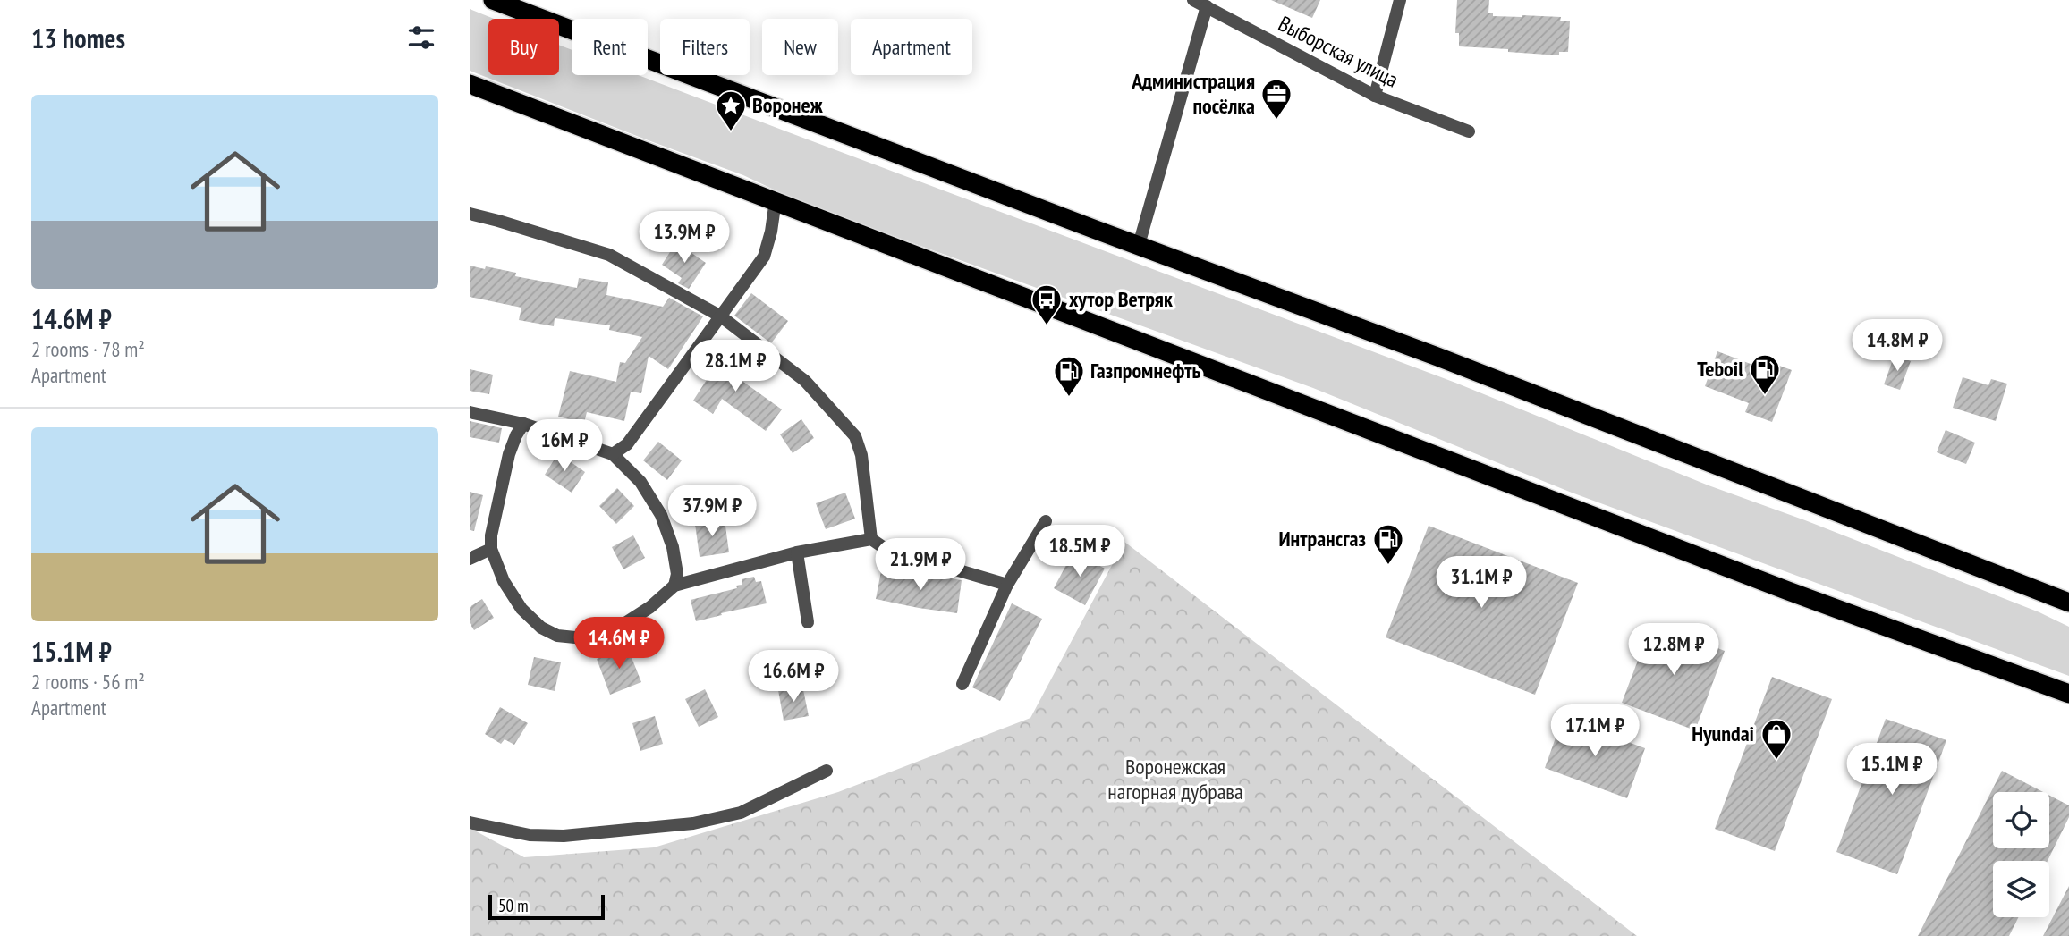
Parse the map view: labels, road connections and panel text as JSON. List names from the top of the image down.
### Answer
{
  "streets": {
    "street": ["Выборская улица"]
  },
  "parks": ["Воронежская нагорная дубрава"],
  "places": {
    "office": ["Администрация посёлка"],
    "place": ["Воронеж"],
    "bus stop": ["хутор Ветряк"],
    "fuel station": ["Teboil", "Газпромнефть", "Интрансгаз"],
    "shop": ["Hyundai"]
  },
  "scale_bar": "50 m",
  "page": {
    "heading": "13 homes",
    "chip": [
      "Buy",
      "Rent",
      "Filters",
      "New",
      "Apartment"
    ],
    "list": [
      {
        "name": "14.6M ₽",
        "note": "2 rooms · 78 m² · Apartment"
      },
      {
        "name": "15.1M ₽",
        "note": "2 rooms · 56 m² · Apartment"
      }
    ],
    "price": [
      "13.9M ₽",
      "14.8M ₽",
      "28.1M ₽",
      "16M ₽",
      "37.9M ₽",
      "18.5M ₽",
      "21.9M ₽",
      "31.1M ₽",
      "14.6M ₽",
      "12.8M ₽",
      "16.6M ₽",
      "17.1M ₽",
      "15.1M ₽"
    ],
    "scale": "50 m"
  }
}
